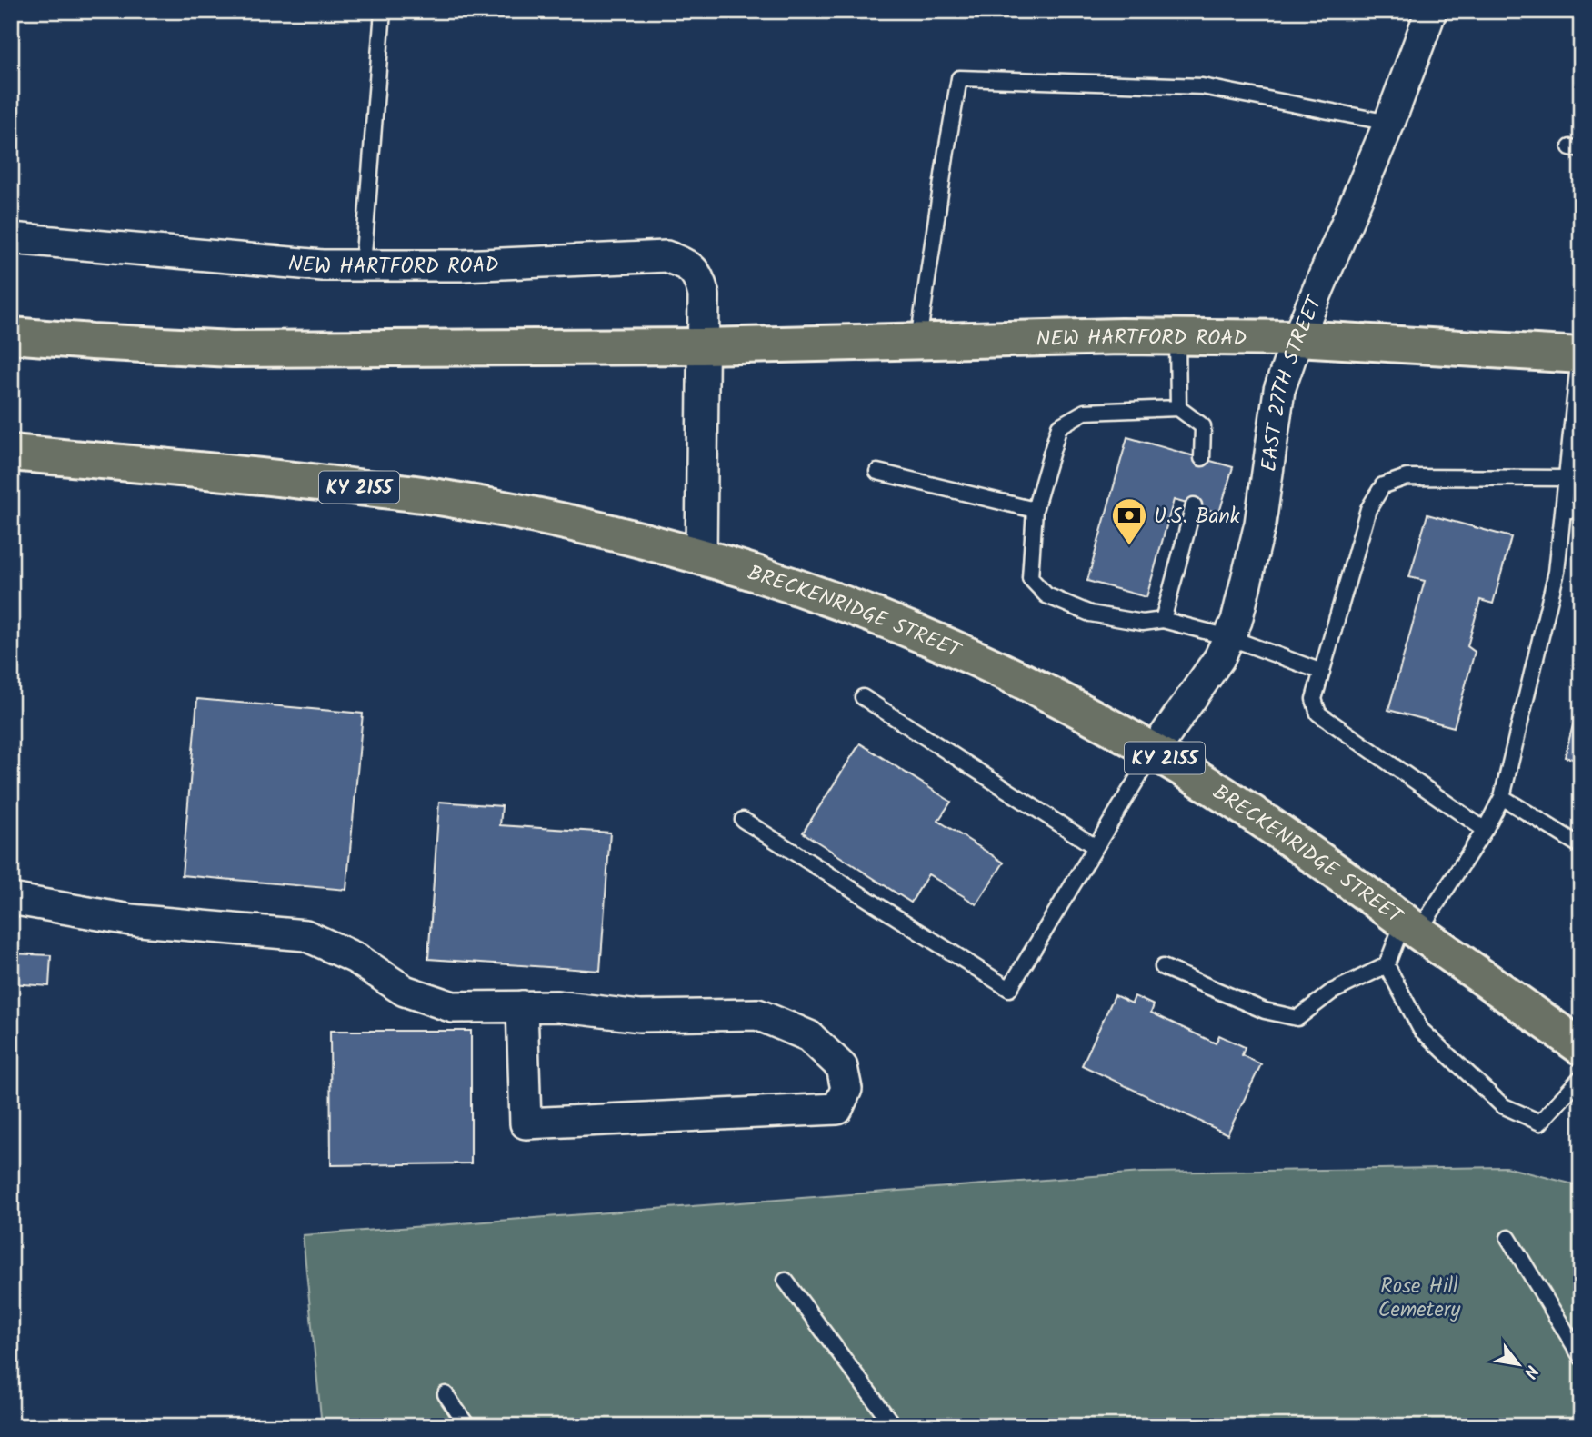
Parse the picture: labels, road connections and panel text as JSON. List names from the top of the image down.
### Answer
{
  "streets": {
    "main road": ["NEW HARTFORD ROAD", "KY 2155", "BRECKENRIDGE STREET"],
    "street": ["EAST 27TH STREET"]
  },
  "crossings": [
    ["NEW HARTFORD ROAD", "EAST 27TH STREET"],
    ["EAST 27TH STREET", "BRECKENRIDGE STREET"],
    ["KY 2155", "BRECKENRIDGE STREET"]
  ],
  "parks": ["Rose Hill Cemetery"],
  "places": {
    "bank": ["U.S. Bank"]
  },
  "north": "bottom right"
}
